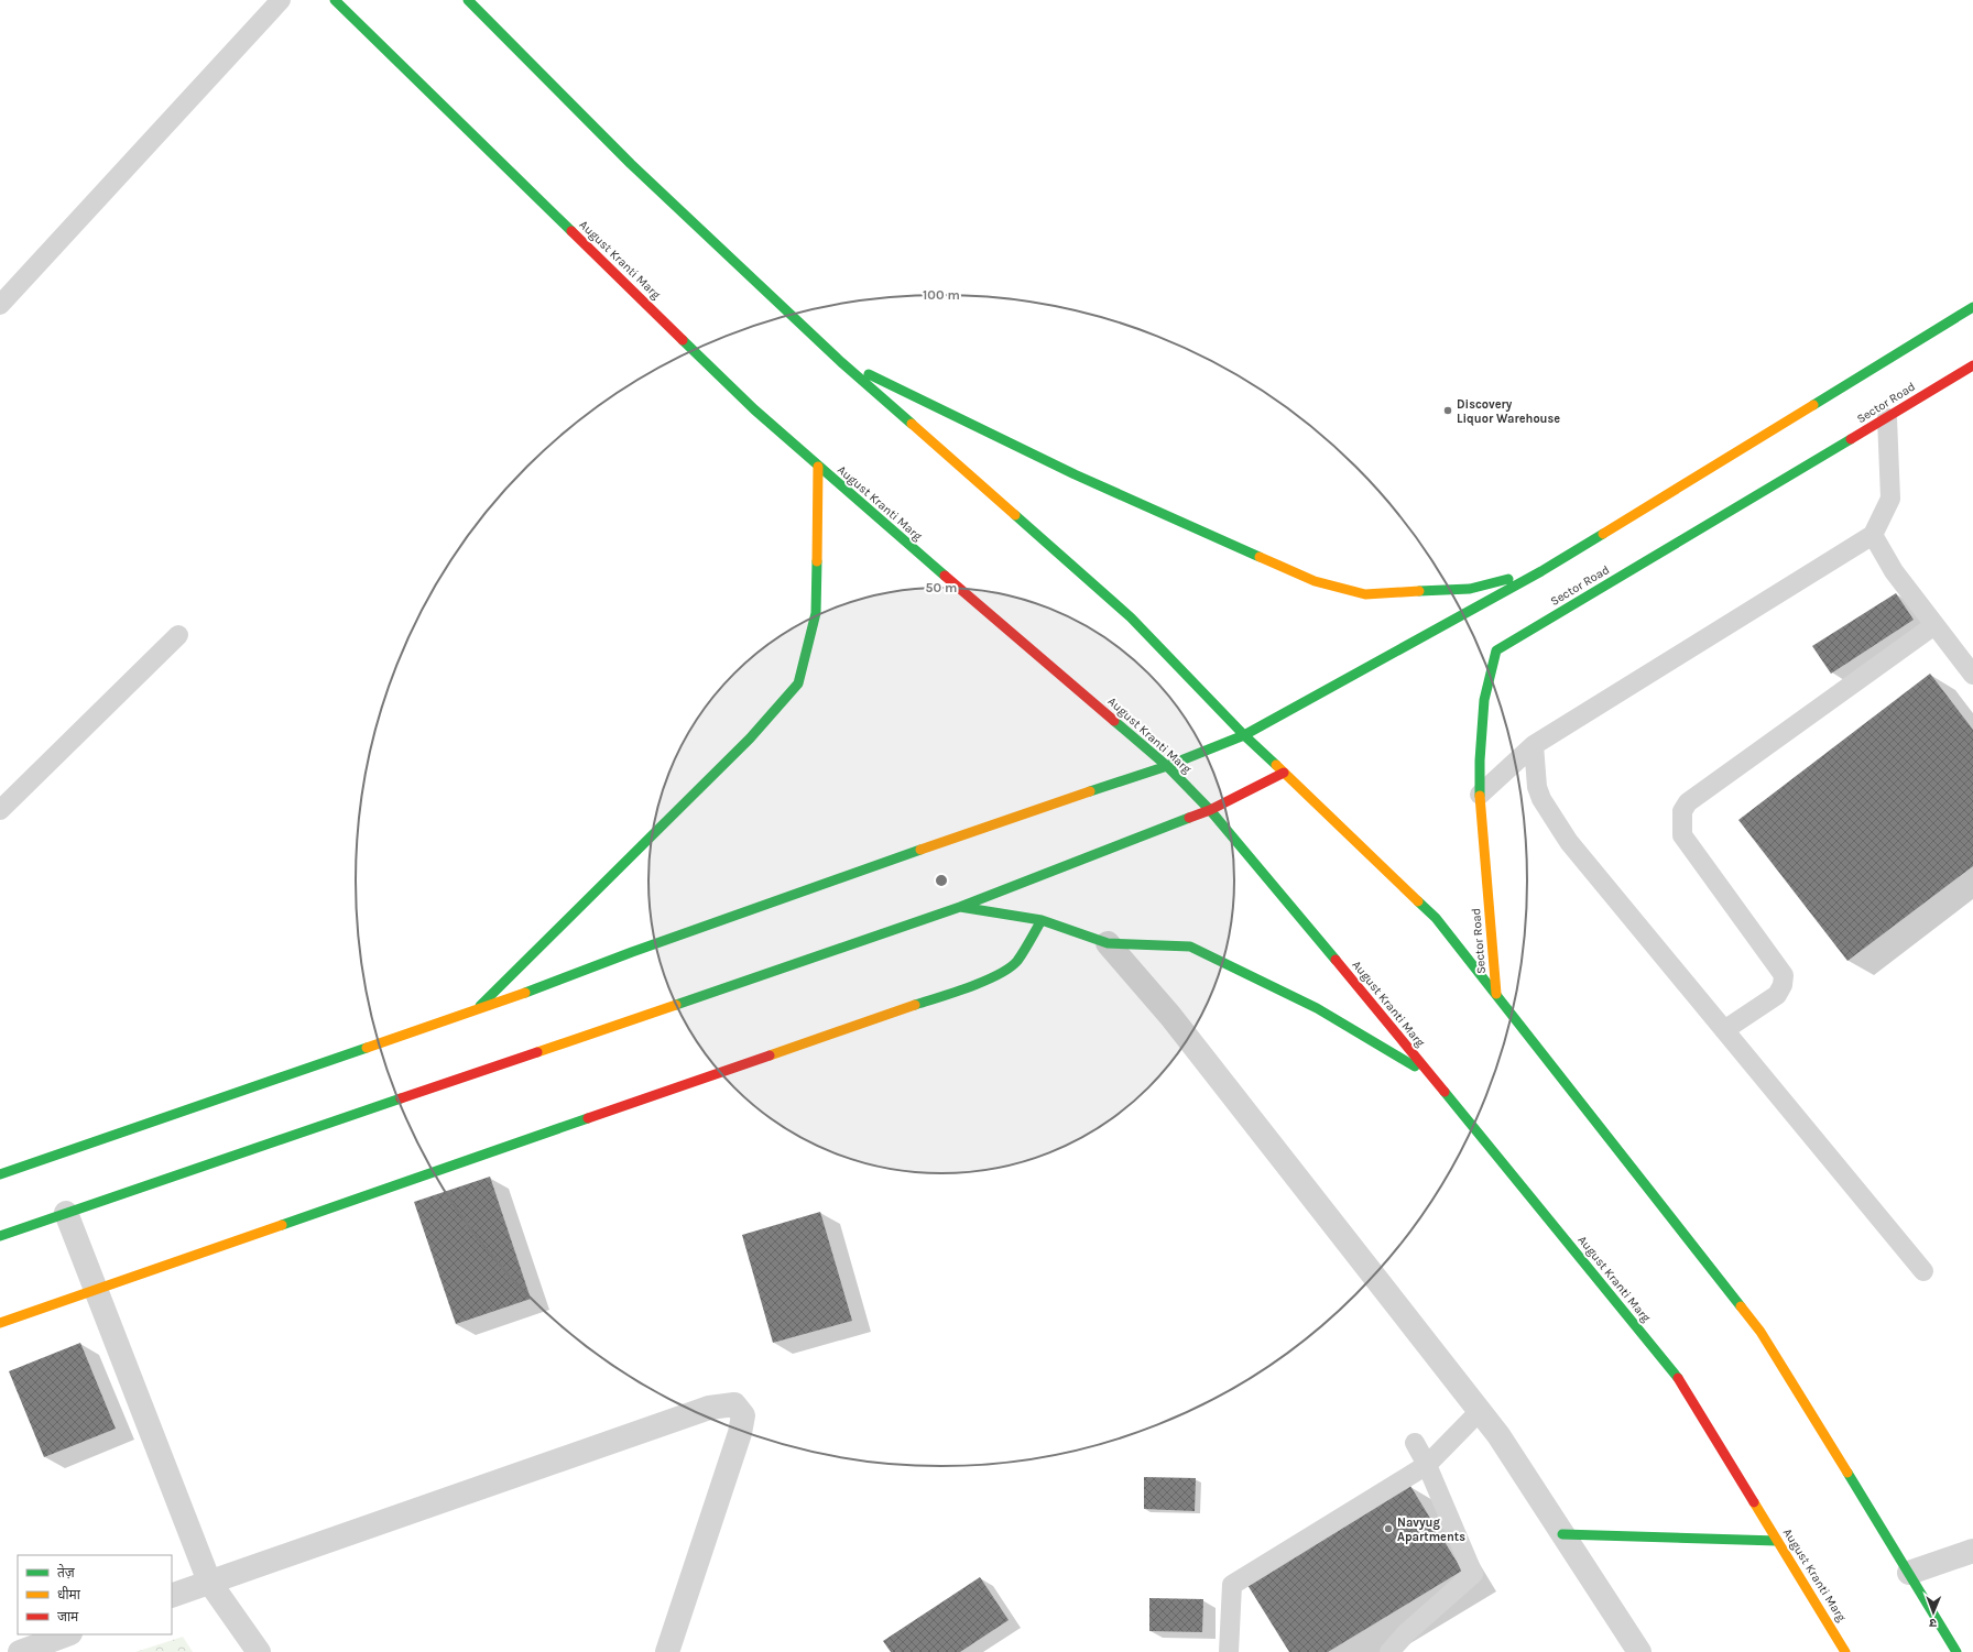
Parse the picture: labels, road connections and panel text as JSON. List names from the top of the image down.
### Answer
{
  "streets": {
    "main road": ["August Kranti Marg", "Sector Road"]
  },
  "places": ["Discovery Liquor Warehouse", "Navyug Apartments"],
  "legend": ["तेज़", "धीमा", "जाम"],
  "north": "bottom",
  "rings": ["100 m", "50 m"]
}
